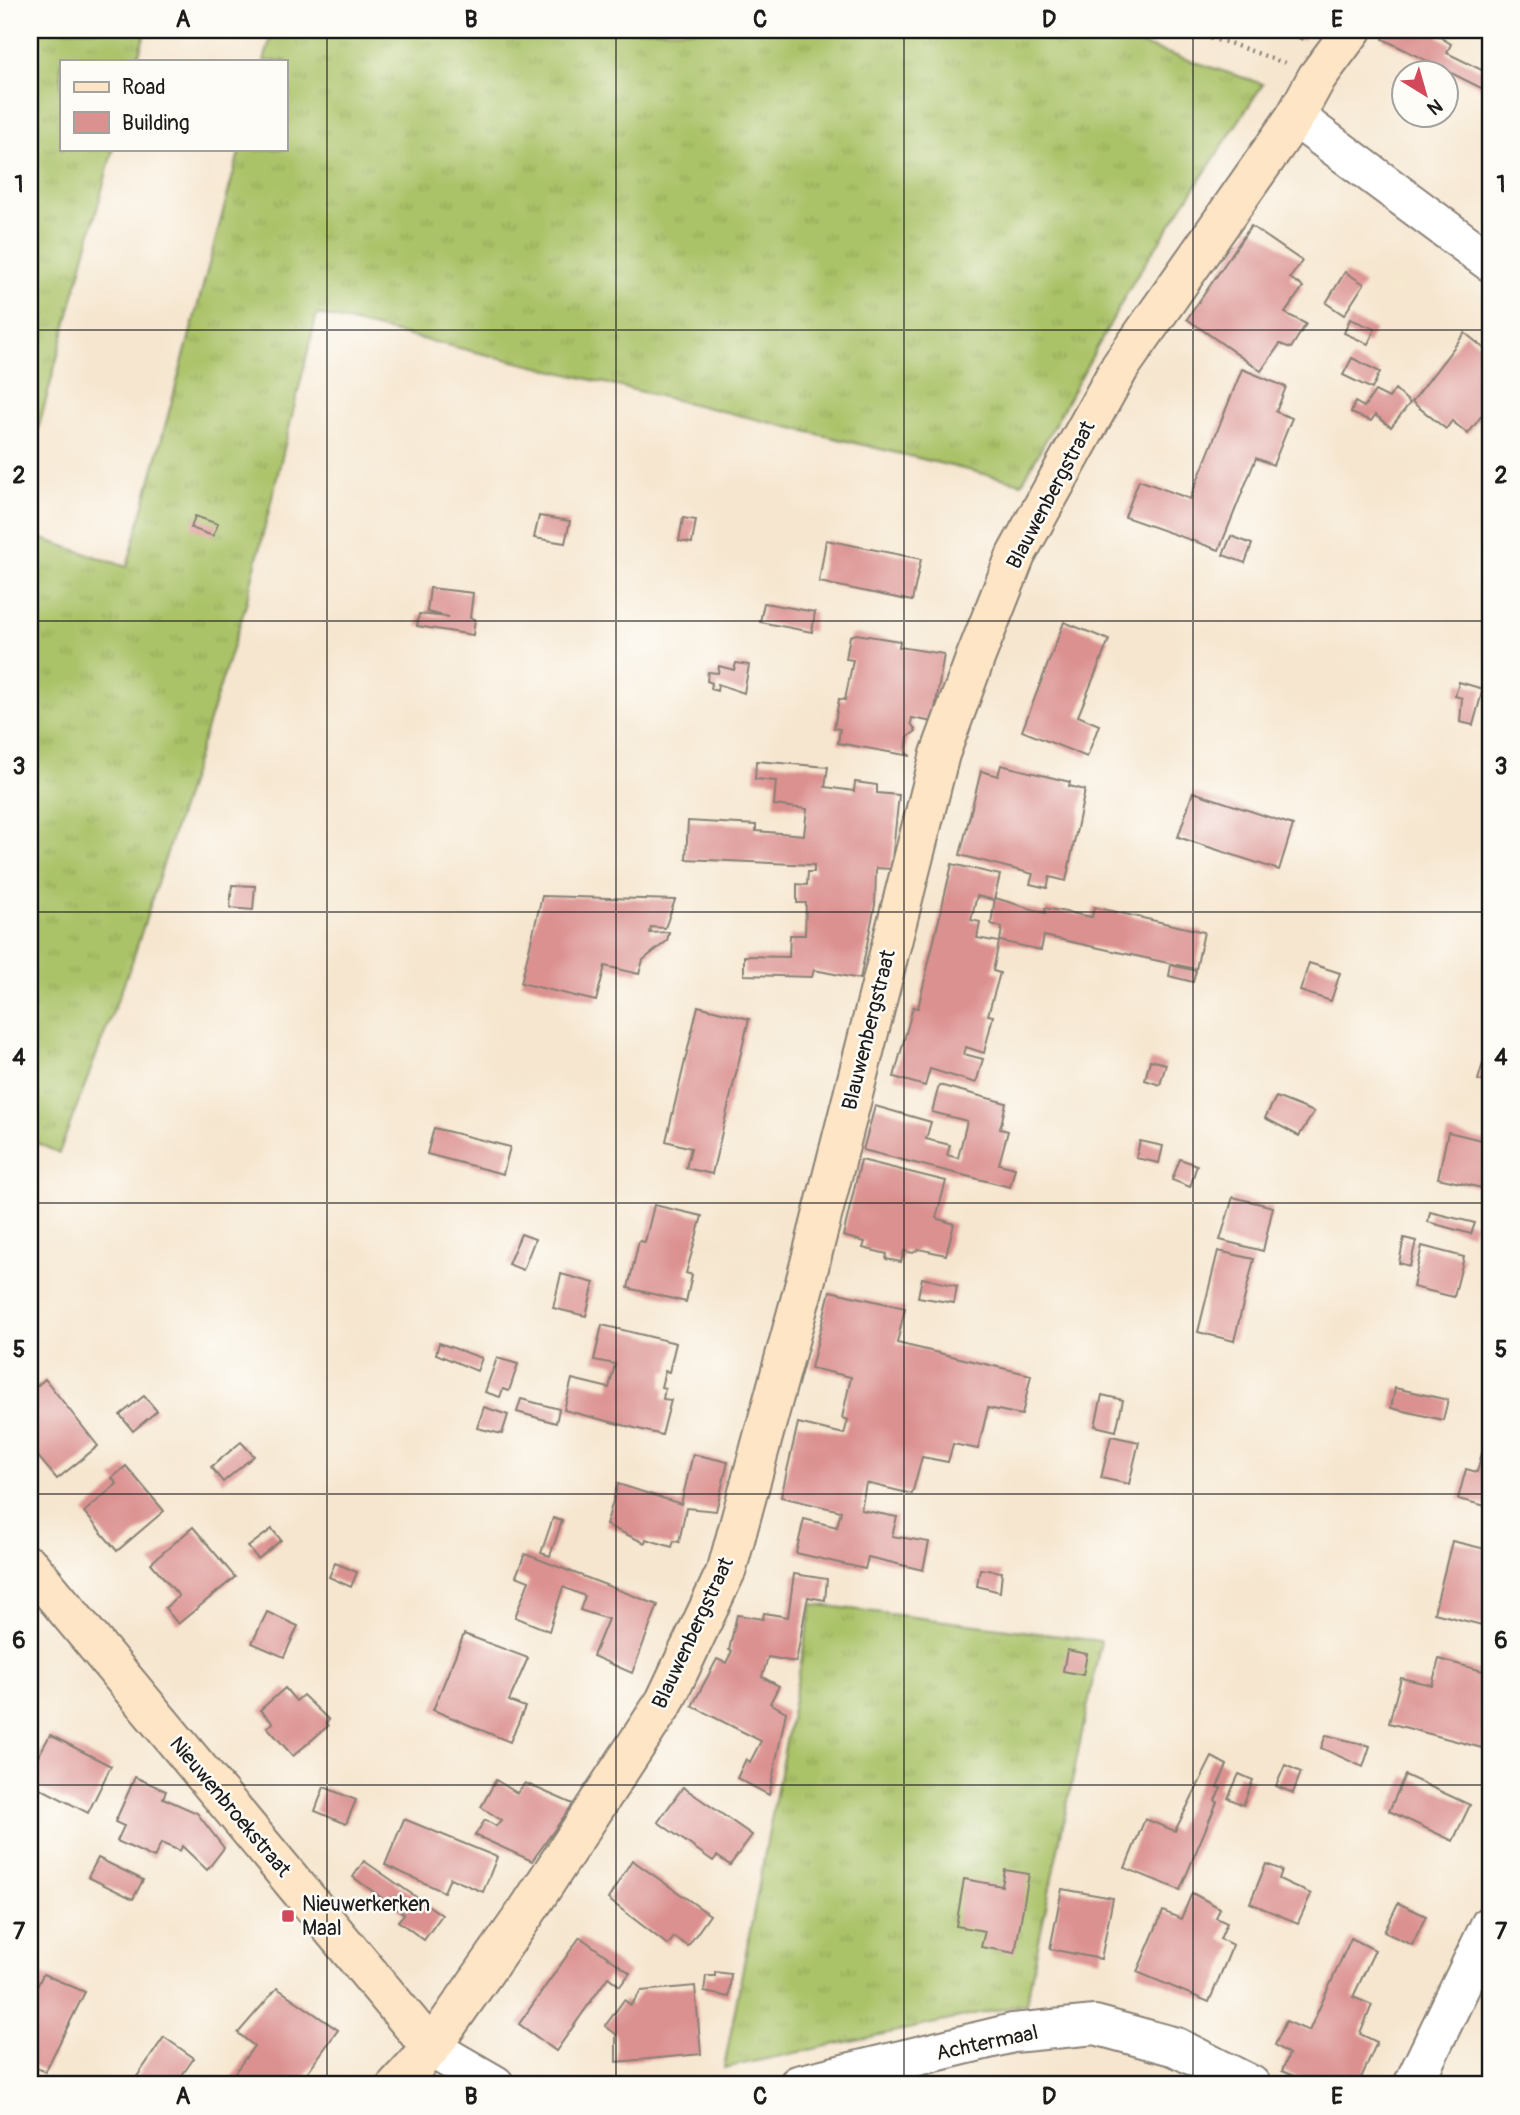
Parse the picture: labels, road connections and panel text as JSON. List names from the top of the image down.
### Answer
{
  "streets": {
    "street": ["Blauwenbergstraat", "Nieuwenbroekstraat", "Achtermaal"]
  },
  "crossings": [
    ["Blauwenbergstraat", "Nieuwenbroekstraat"]
  ],
  "places": {
    "transit": ["Nieuwerkerken Maal"]
  },
  "legend": ["Road", "Building"],
  "north": "bottom right",
  "grid": {
    "columns": [
      "A",
      "B",
      "C",
      "D",
      "E"
    ],
    "rows": [
      "1",
      "2",
      "3",
      "4",
      "5",
      "6",
      "7"
    ]
  }
}
